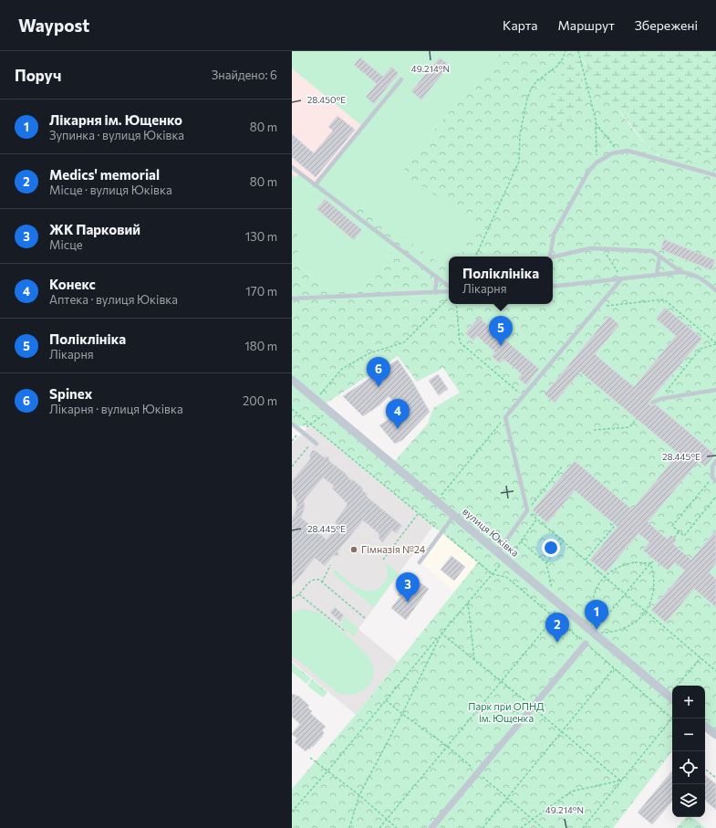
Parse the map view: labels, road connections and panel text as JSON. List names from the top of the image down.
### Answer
{
  "streets": {
    "street": ["вулиця Юківка"]
  },
  "parks": ["Парк при ОПНД ім. Ющенка"],
  "places": ["Гімназія №24"],
  "page": {
    "header": "Waypost",
    "nav": ["Карта", "Маршрут", "Збережені"],
    "heading": ["Поруч", "Знайдено: 6"],
    "list": [
      {
        "mark": "1",
        "name": "Лікарня ім. Ющенко",
        "note": "Зупинка · вулиця Юківка",
        "value": "80 m"
      },
      {
        "mark": "2",
        "name": "Medics' memorial",
        "note": "Місце · вулиця Юківка",
        "value": "80 m"
      },
      {
        "mark": "3",
        "name": "ЖК Парковий",
        "note": "Місце",
        "value": "130 m"
      },
      {
        "mark": "4",
        "name": "Конекс",
        "note": "Аптека · вулиця Юківка",
        "value": "170 m"
      },
      {
        "mark": "5",
        "name": "Поліклініка",
        "note": "Лікарня",
        "value": "180 m"
      },
      {
        "mark": "6",
        "name": "Spinex",
        "note": "Лікарня · вулиця Юківка",
        "value": "200 m"
      }
    ],
    "popup": ["Поліклініка", "Лікарня"],
    "pins": [
      "5",
      "6",
      "4",
      "3",
      "1",
      "2"
    ],
    "map_buttons": ["+", "−"]
  },
  "coordinates": ["49.214°N", "28.450°E", "28.445°E"]
}
